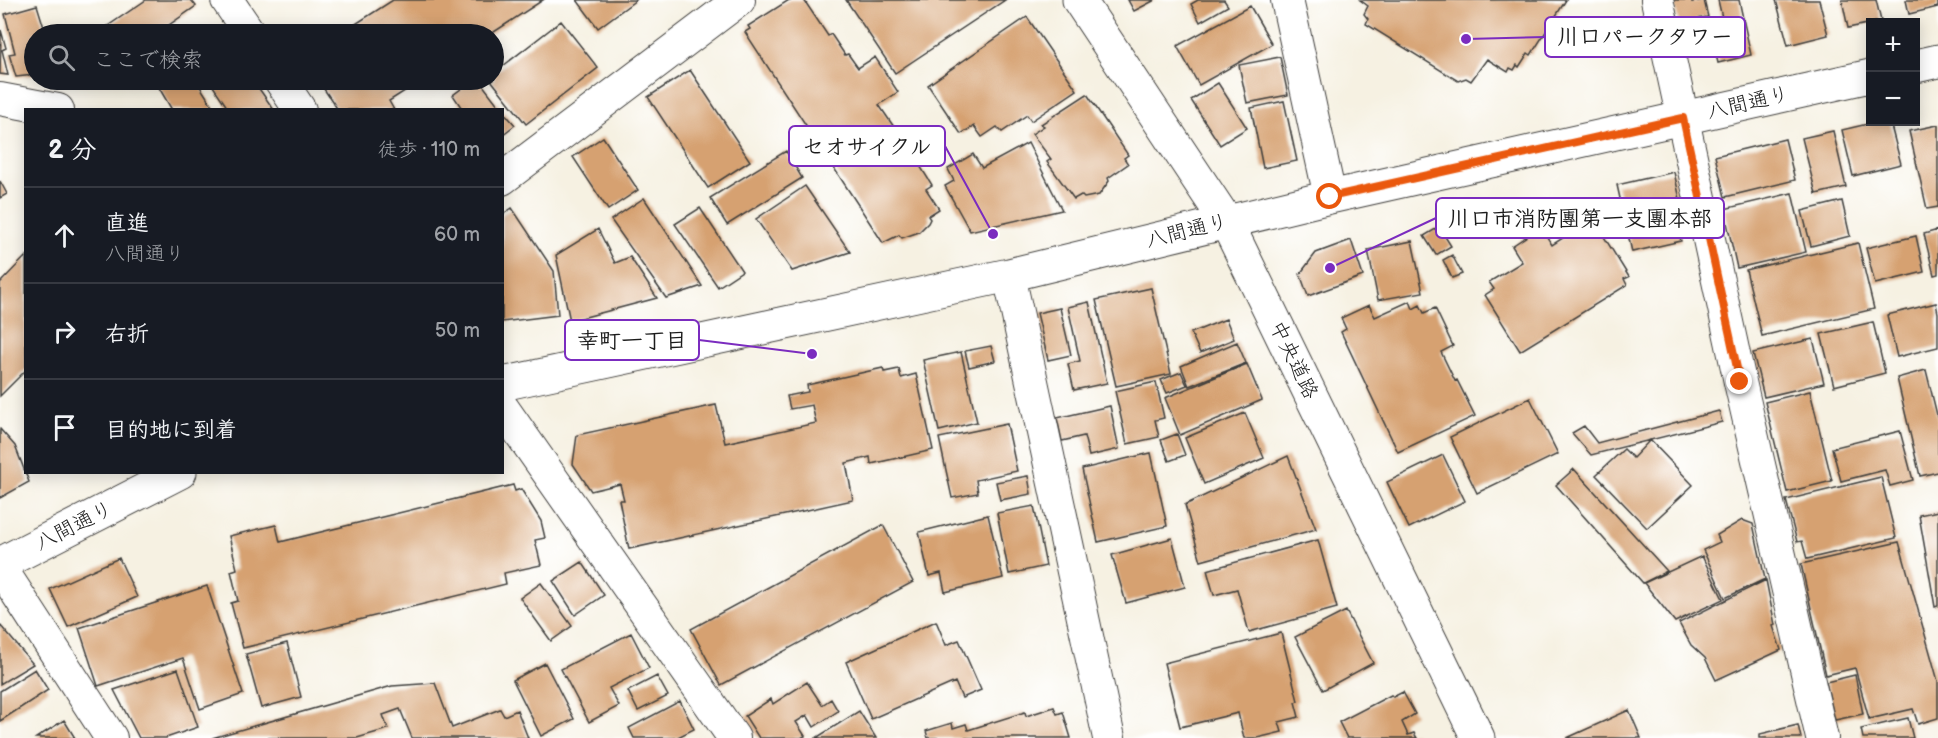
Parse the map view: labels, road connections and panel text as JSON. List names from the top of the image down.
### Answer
{
  "streets": {
    "street": ["八間通り", "中央道路"]
  },
  "crossings": [
    ["八間通り", "中央道路"]
  ],
  "places": [
    "川口パークタワー",
    "セオサイクル",
    "川口市消防團第一支團本部",
    "幸町一丁目"
  ],
  "page": {
    "map_buttons": ["+", "−"],
    "search": "ここで検索",
    "heading": ["2 分", "徒歩 · 110 m"],
    "list": [
      ["直進", "八間通り", "60 m"],
      ["右折", "50 m"],
      "目的地に到着"
    ]
  }
}
